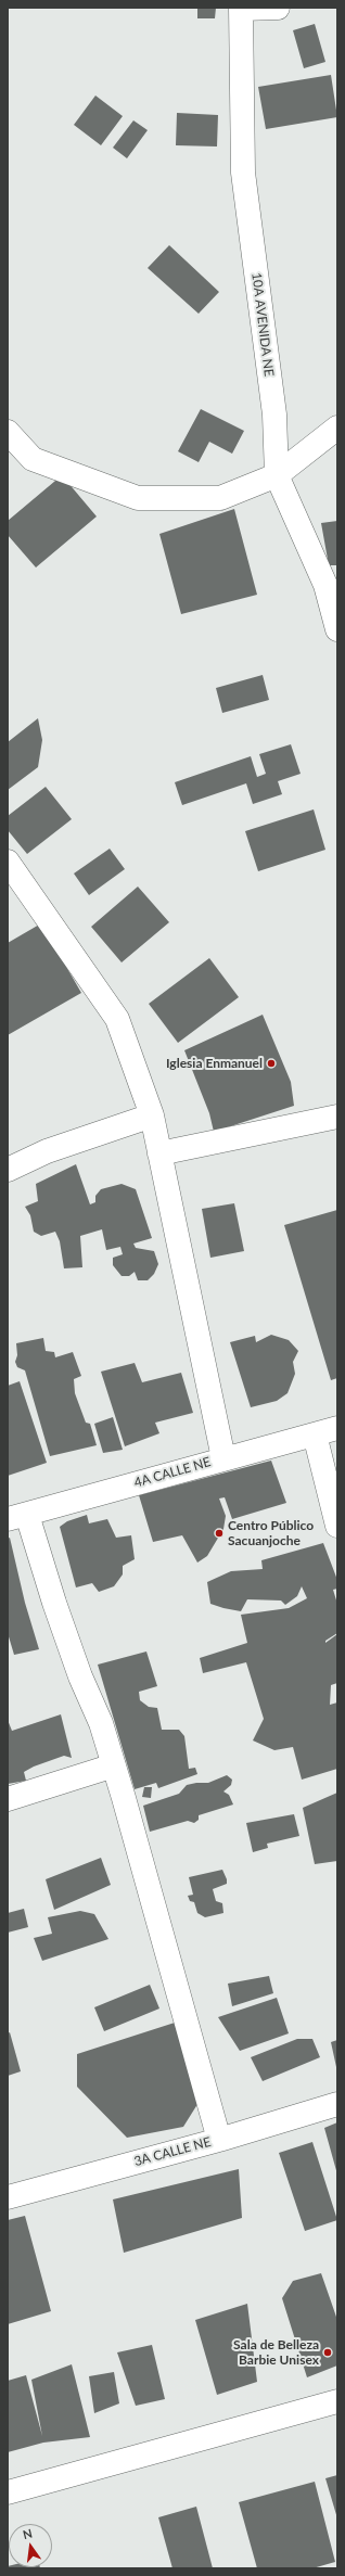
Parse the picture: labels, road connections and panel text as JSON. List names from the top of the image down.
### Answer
{
  "streets": {
    "street": ["10A AVENIDA NE", "4A CALLE NE", "3A CALLE NE"]
  },
  "places": ["Iglesia Enmanuel", "Centro Público Sacuanjoche", "Sala de Belleza Barbie Unisex"],
  "north": "top"
}
